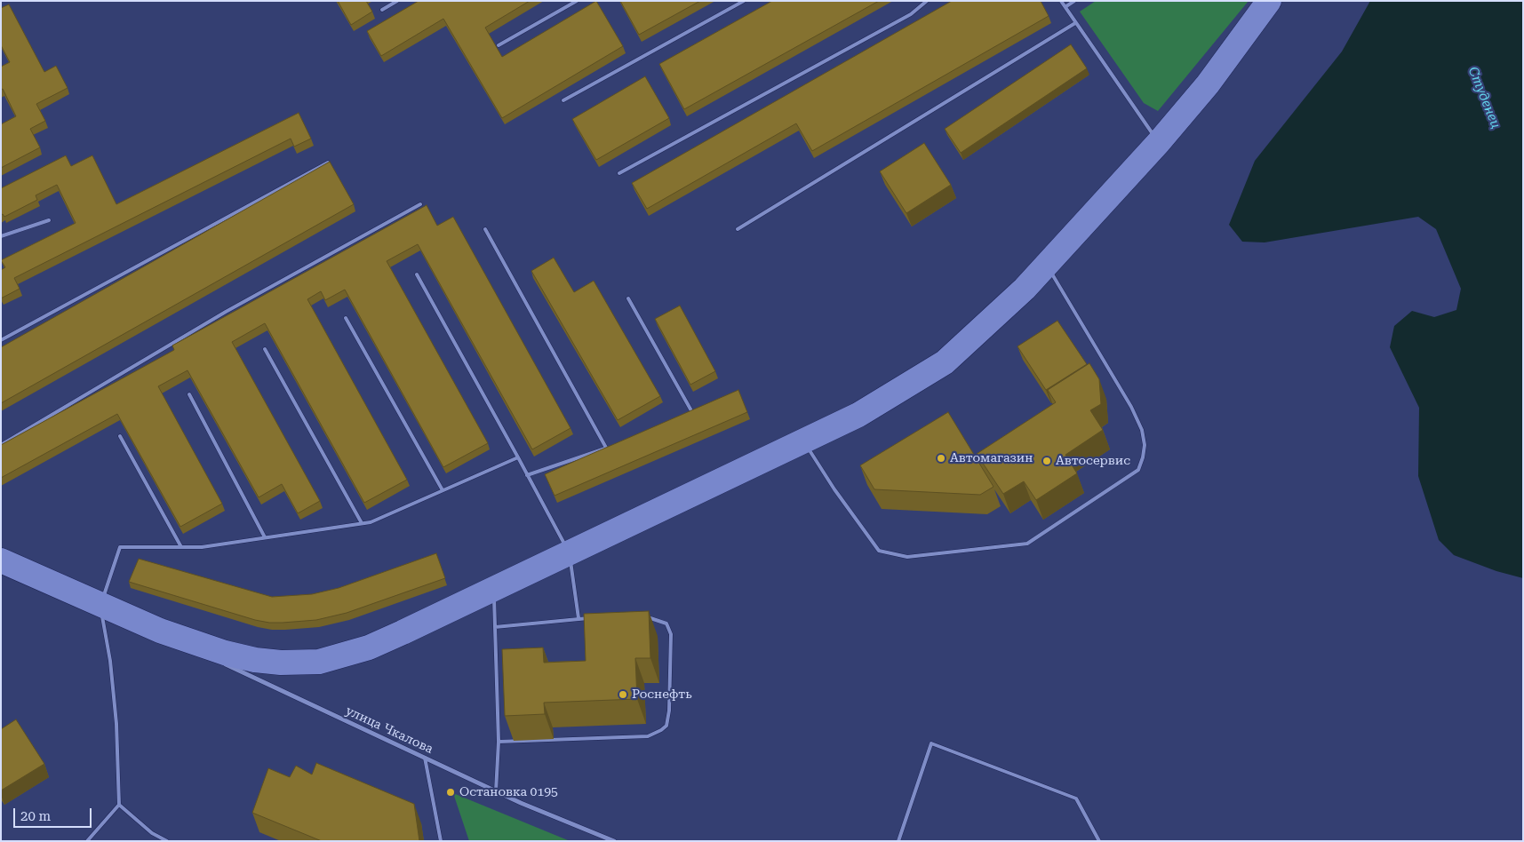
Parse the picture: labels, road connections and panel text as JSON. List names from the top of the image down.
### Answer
{
  "streets": {
    "street": ["улица Чкалова"]
  },
  "water": ["Студенец"],
  "places": [
    "Автомагазин",
    "Автосервис",
    "Роснефть",
    "Остановка 0195"
  ],
  "scale_bar": "20 m"
}
